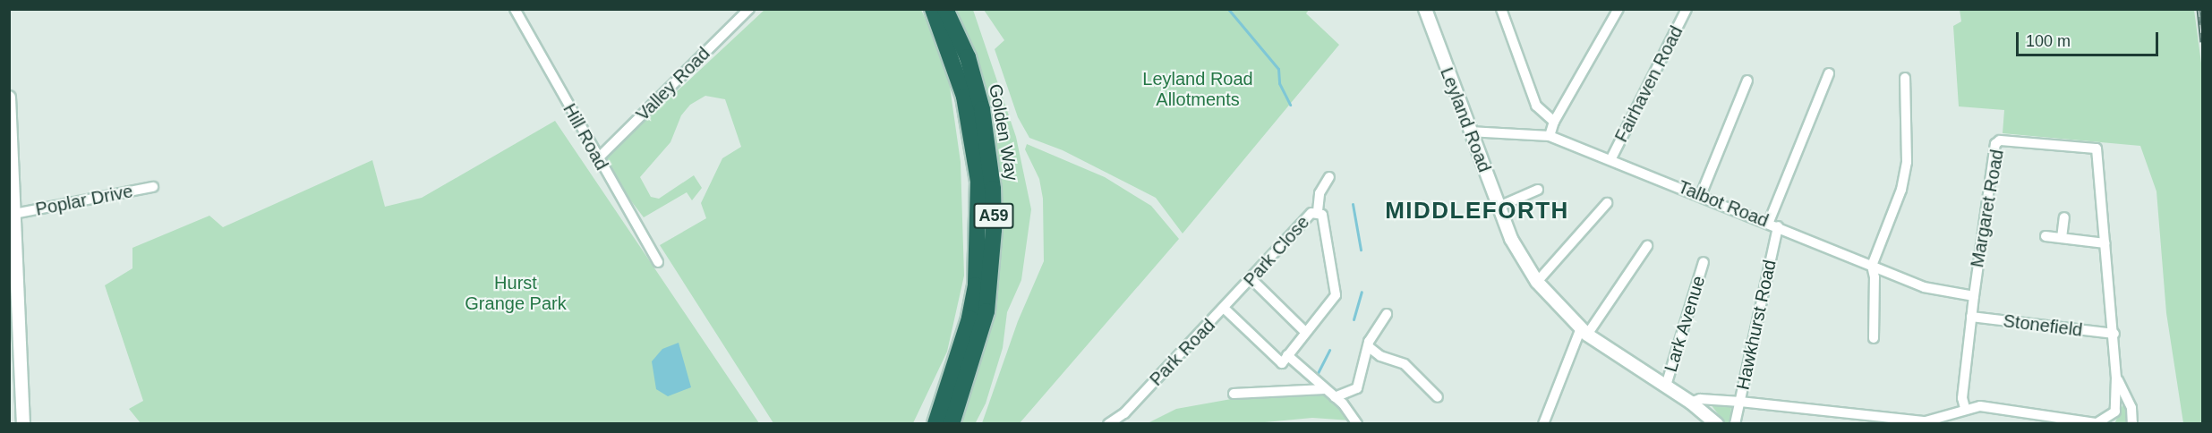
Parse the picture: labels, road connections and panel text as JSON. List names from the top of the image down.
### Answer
{
  "streets": {
    "highway": ["Golden Way", "A59"],
    "main road": ["Leyland Road"],
    "street": [
      "Valley Road",
      "Fairhaven Road",
      "Hill Road",
      "Poplar Drive",
      "Talbot Road",
      "Margaret Road",
      "Park Close",
      "Lark Avenue",
      "Hawkhurst Road",
      "Stonefield",
      "Park Road"
    ]
  },
  "crossings": [
    ["Valley Road", "Hill Road"],
    ["Fairhaven Road", "Talbot Road"],
    ["Leyland Road", "Talbot Road"],
    ["Leyland Road", "Margaret Road"],
    ["Leyland Road", "Lark Avenue"],
    ["Talbot Road", "Margaret Road"],
    ["Talbot Road", "Hawkhurst Road"],
    ["Margaret Road", "Hawkhurst Road"],
    ["Margaret Road", "Stonefield"],
    ["Park Close", "Park Road"]
  ],
  "districts": ["MIDDLEFORTH"],
  "parks": ["Leyland Road Allotments", "Hurst Grange Park"],
  "scale_bar": "100 m"
}
